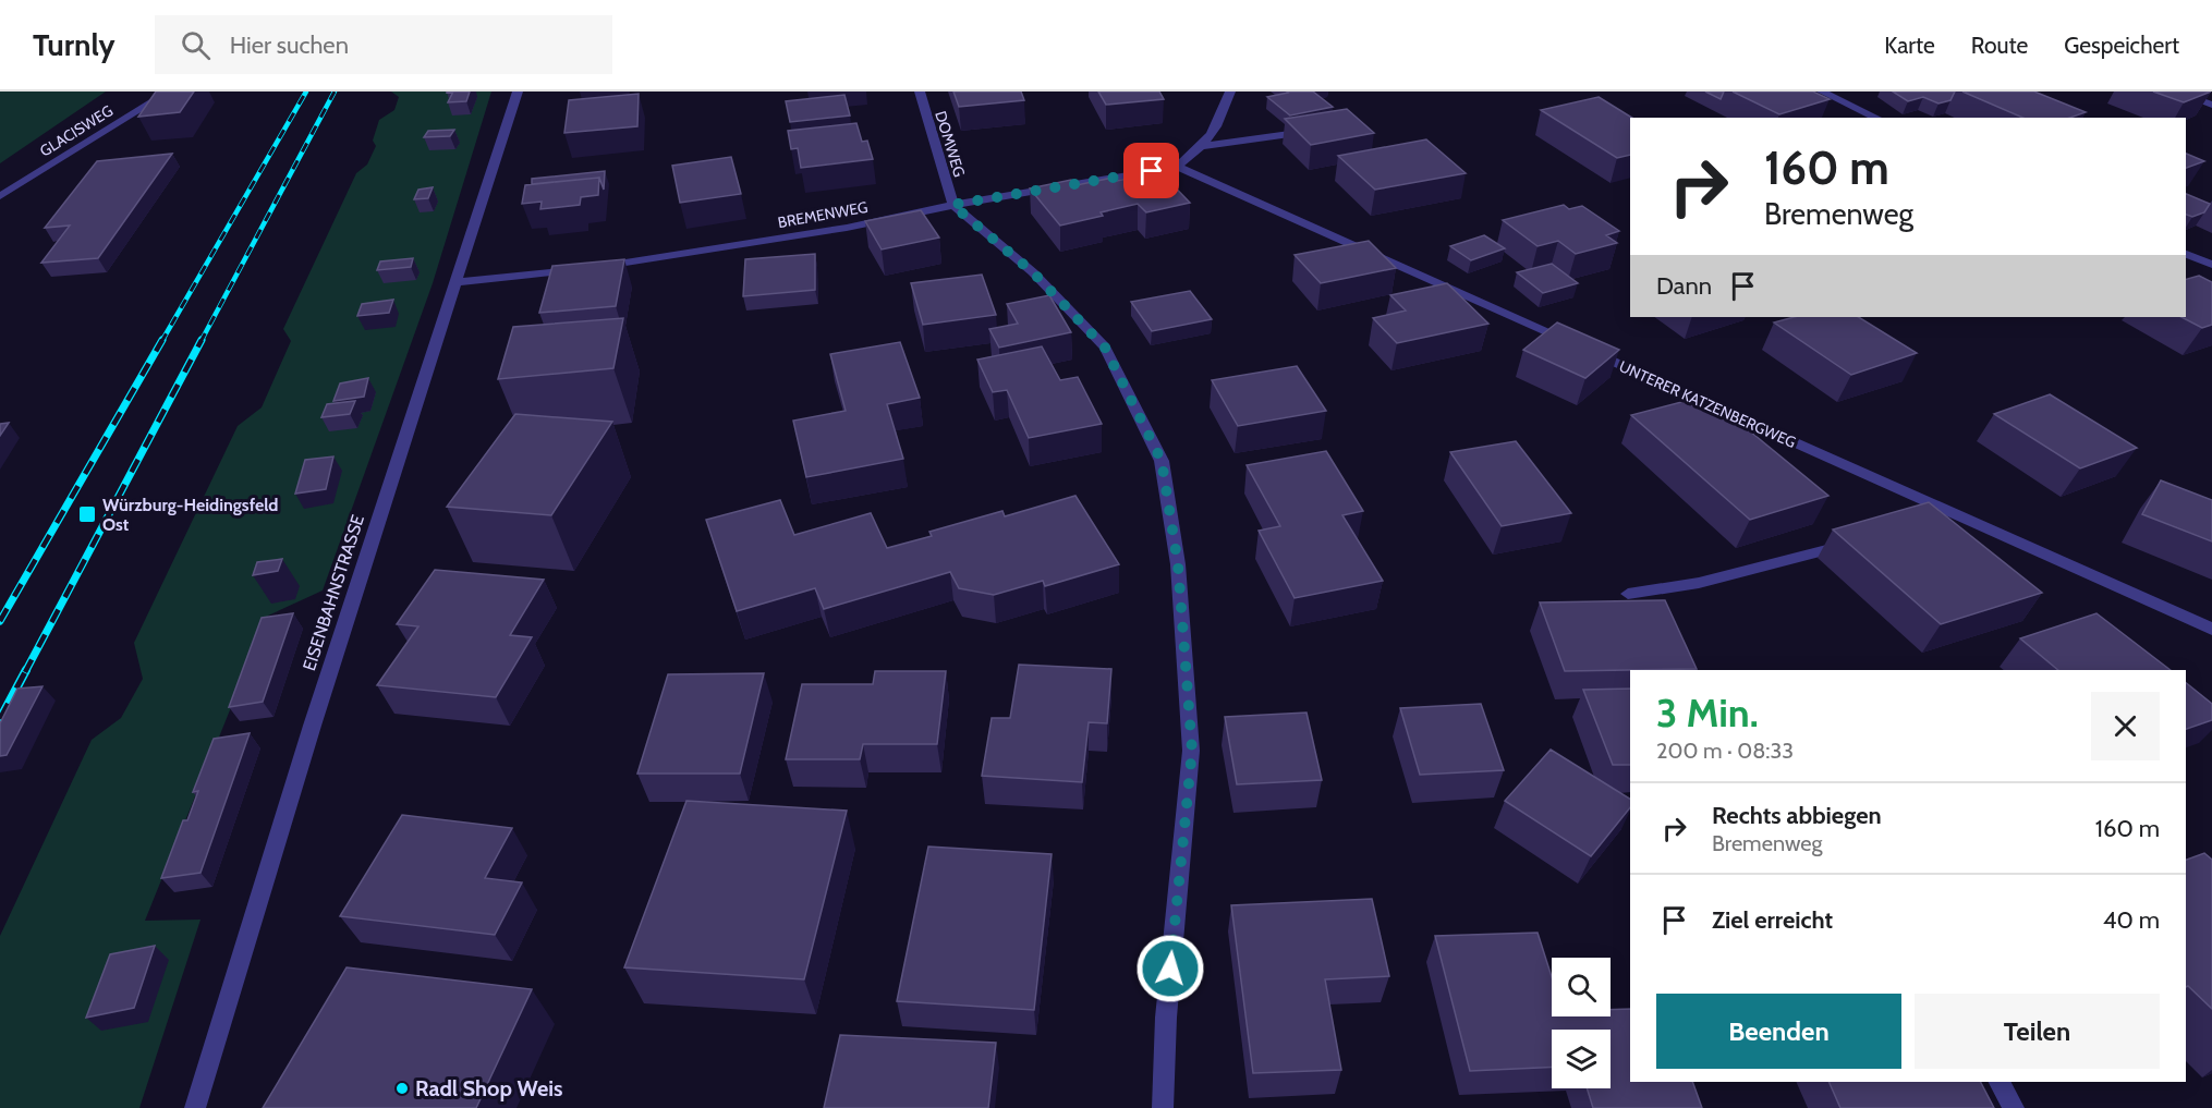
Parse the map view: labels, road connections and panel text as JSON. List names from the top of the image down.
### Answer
{
  "streets": {
    "street": [
      "GLACISWEG",
      "DOMWEG",
      "BREMENWEG",
      "UNTERER KATZENBERGWEG",
      "EISENBAHNSTRASSE"
    ]
  },
  "crossings": [
    ["DOMWEG", "BREMENWEG"],
    ["BREMENWEG", "UNTERER KATZENBERGWEG"],
    ["BREMENWEG", "EISENBAHNSTRASSE"]
  ],
  "places": {
    "transit": ["Würzburg-Heidingsfeld Ost"],
    "other": ["Radl Shop Weis"]
  },
  "page": {
    "header": "Turnly",
    "search": "Hier suchen",
    "nav": ["Karte", "Route", "Gespeichert"],
    "turn": ["160 m", "Bremenweg"],
    "then": "Dann",
    "heading": ["3 Min.", "200 m · 08:33"],
    "list": [
      {
        "name": "Rechts abbiegen",
        "note": "Bremenweg",
        "value": "160 m"
      },
      {
        "name": "Ziel erreicht",
        "value": "40 m"
      }
    ],
    "buttons": ["Beenden", "Teilen"]
  }
}
